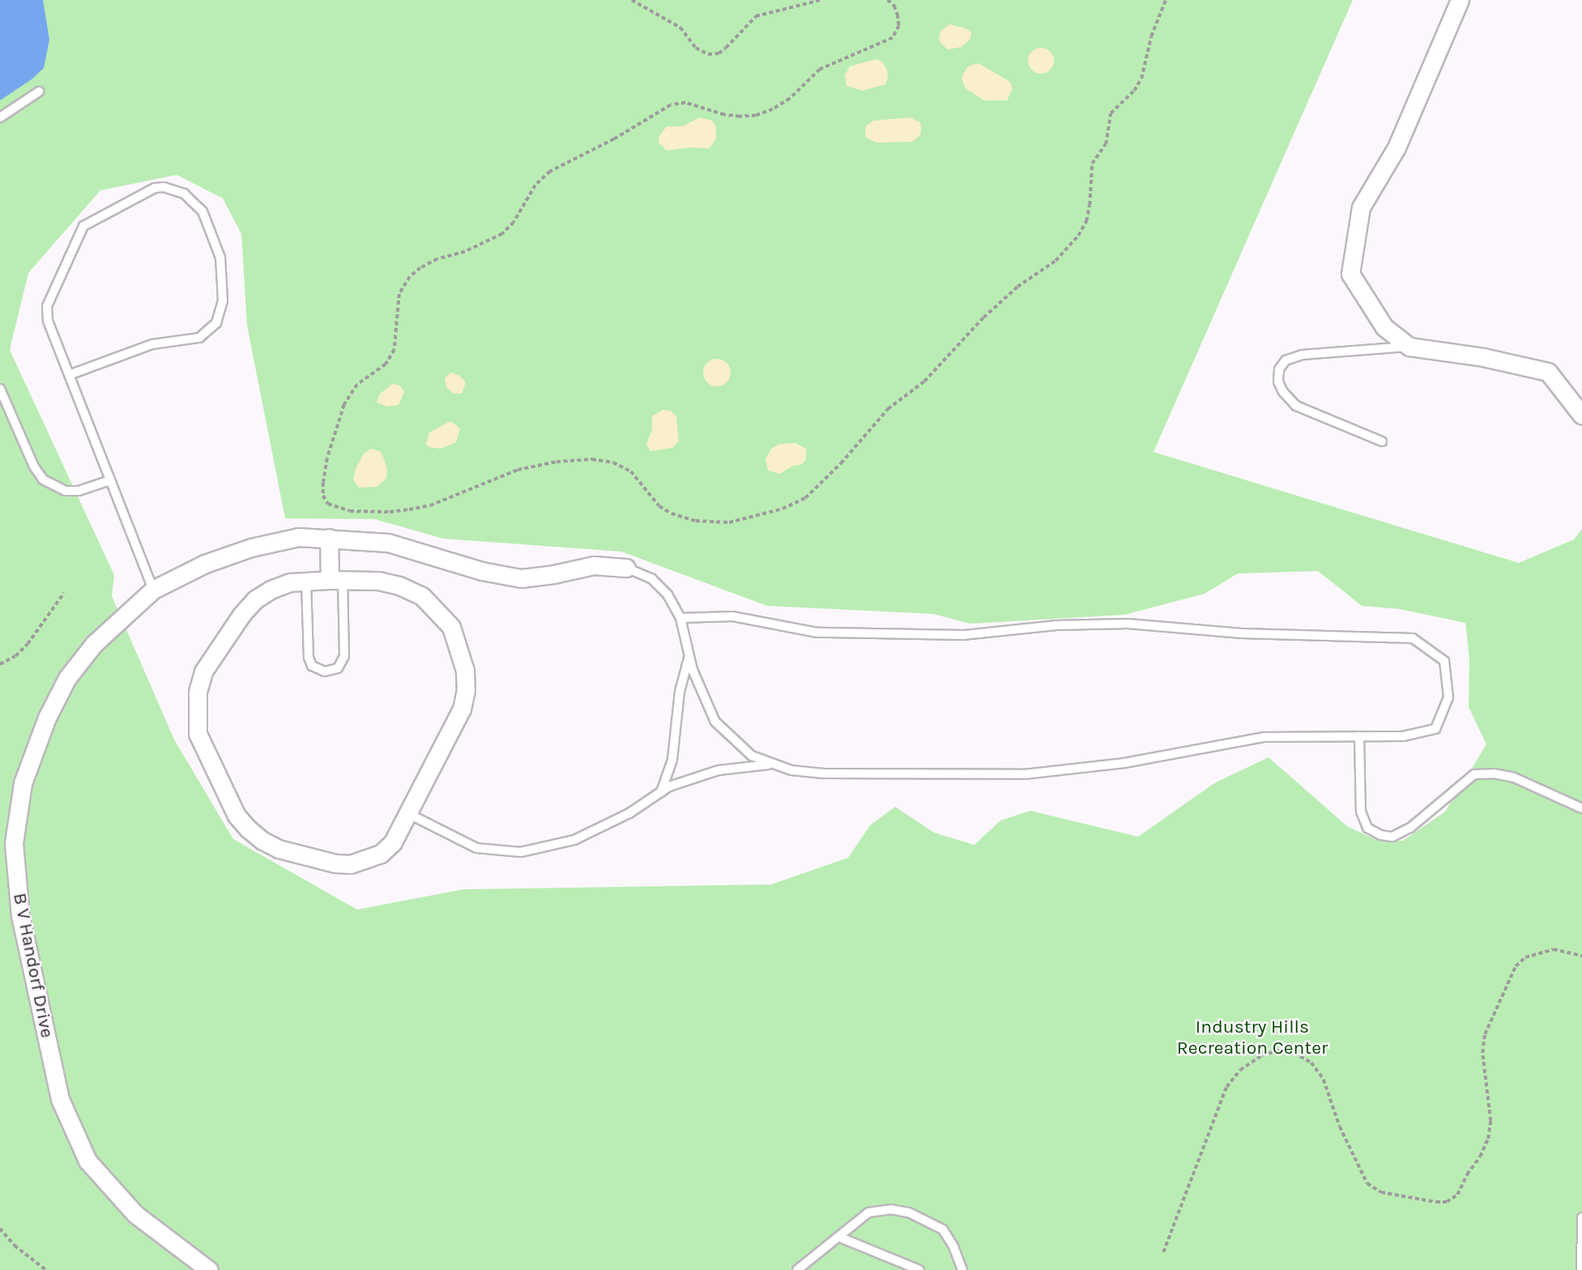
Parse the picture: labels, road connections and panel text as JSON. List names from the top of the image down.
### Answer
{
  "streets": {
    "street": ["B V Handorf Drive"]
  },
  "parks": ["Industry Hills Recreation Center"]
}
